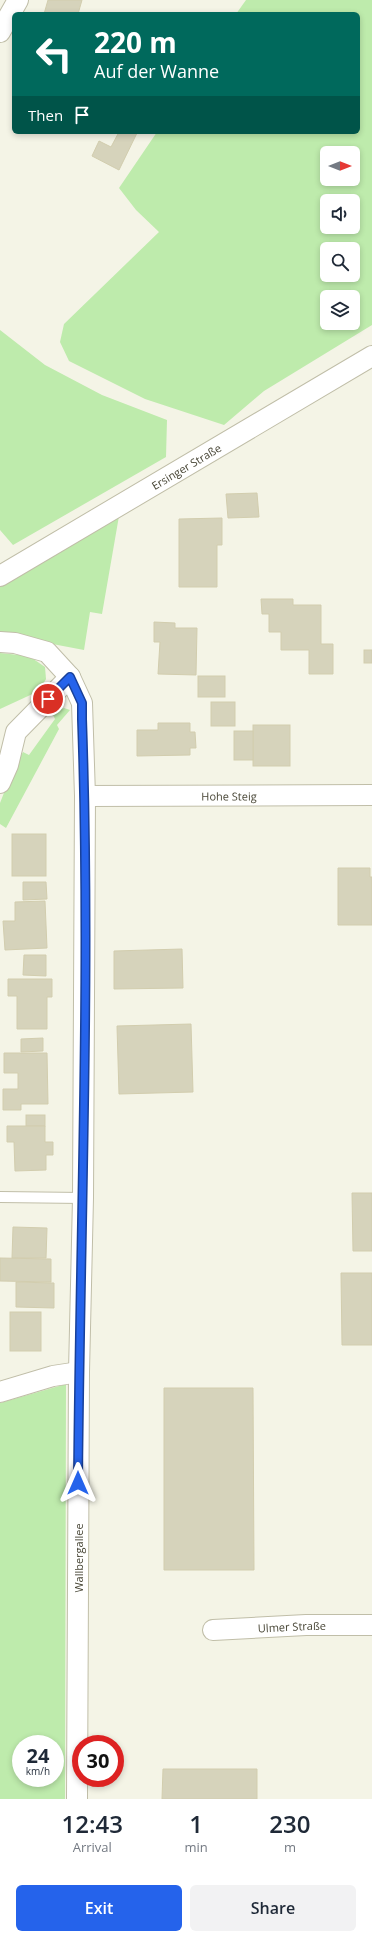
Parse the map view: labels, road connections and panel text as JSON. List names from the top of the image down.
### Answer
{
  "streets": {
    "street": [
      "Ersinger Straße",
      "Hohe Steig",
      "Wallbergallee",
      "Ulmer Straße"
    ]
  },
  "crossings": [
    ["Hohe Steig", "Wallbergallee"]
  ],
  "north": "right",
  "page": {
    "turn": ["220 m", "Auf der Wanne"],
    "then": "Then",
    "speed": "24 km/h",
    "limit": "30",
    "eta": [
      "12:43",
      "Arrival",
      "1",
      "min",
      "230",
      "m"
    ],
    "buttons": ["Exit", "Share"]
  }
}
